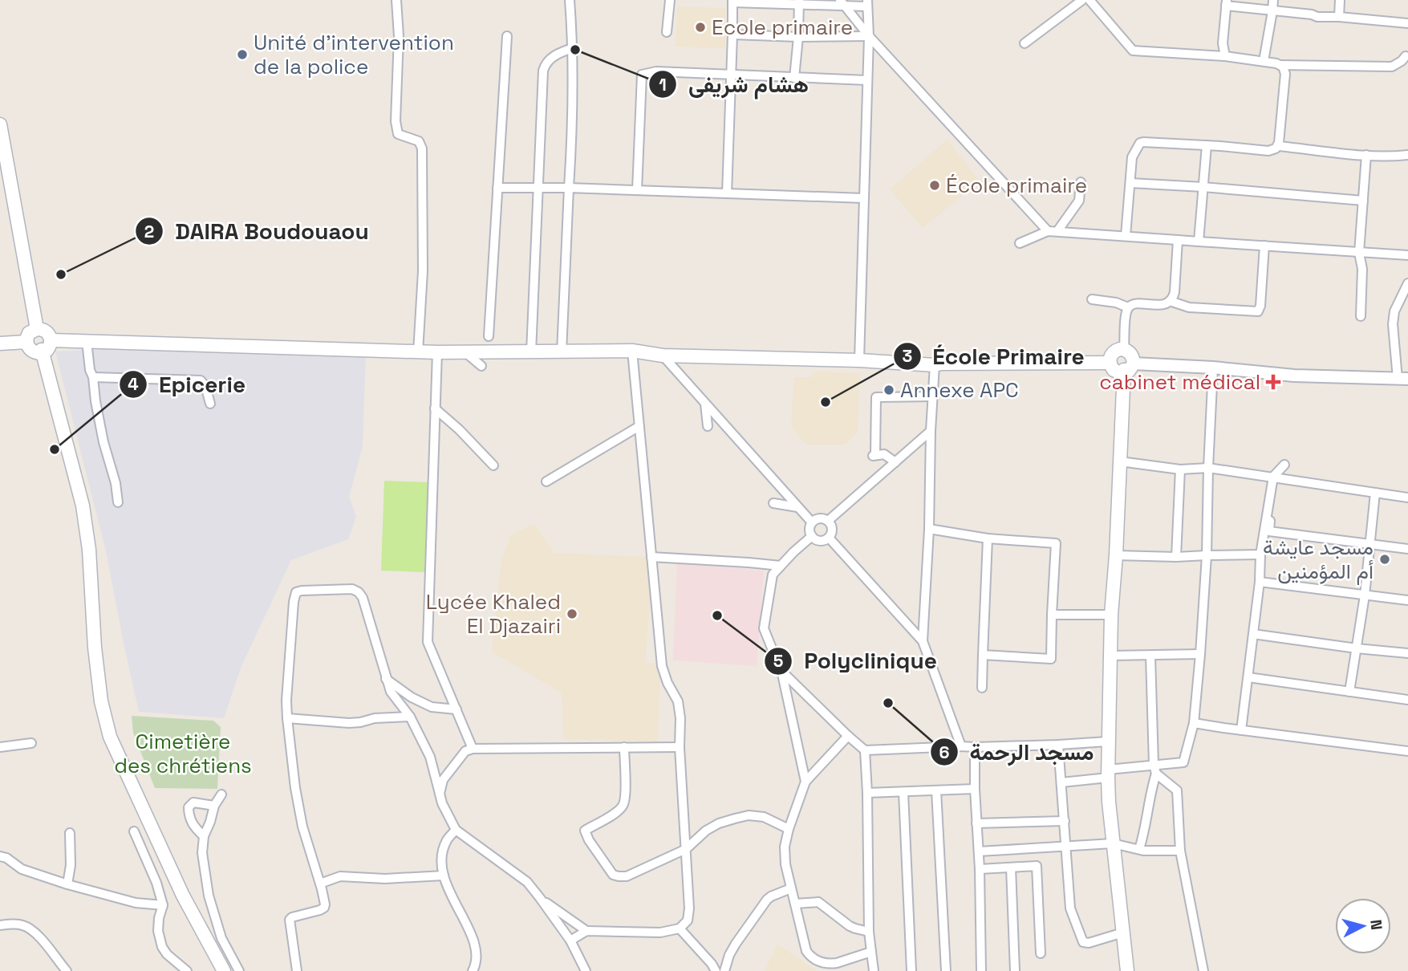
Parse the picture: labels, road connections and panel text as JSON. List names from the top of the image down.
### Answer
{
  "parks": ["Cimetière des chrétiens"],
  "places": {
    "other": [
      "Ecole primaire",
      "هشام شريفى",
      "Unité d'intervention de la police",
      "École primaire",
      "DAIRA Boudouaou",
      "Annexe APC",
      "École Primaire",
      "Epicerie",
      "مسجد عايشة أم المؤمنين",
      "Lycée Khaled El Djazairi",
      "Polyclinique",
      "مسجد الرحمة"
    ],
    "health": ["cabinet médical"]
  },
  "north": "right"
}
